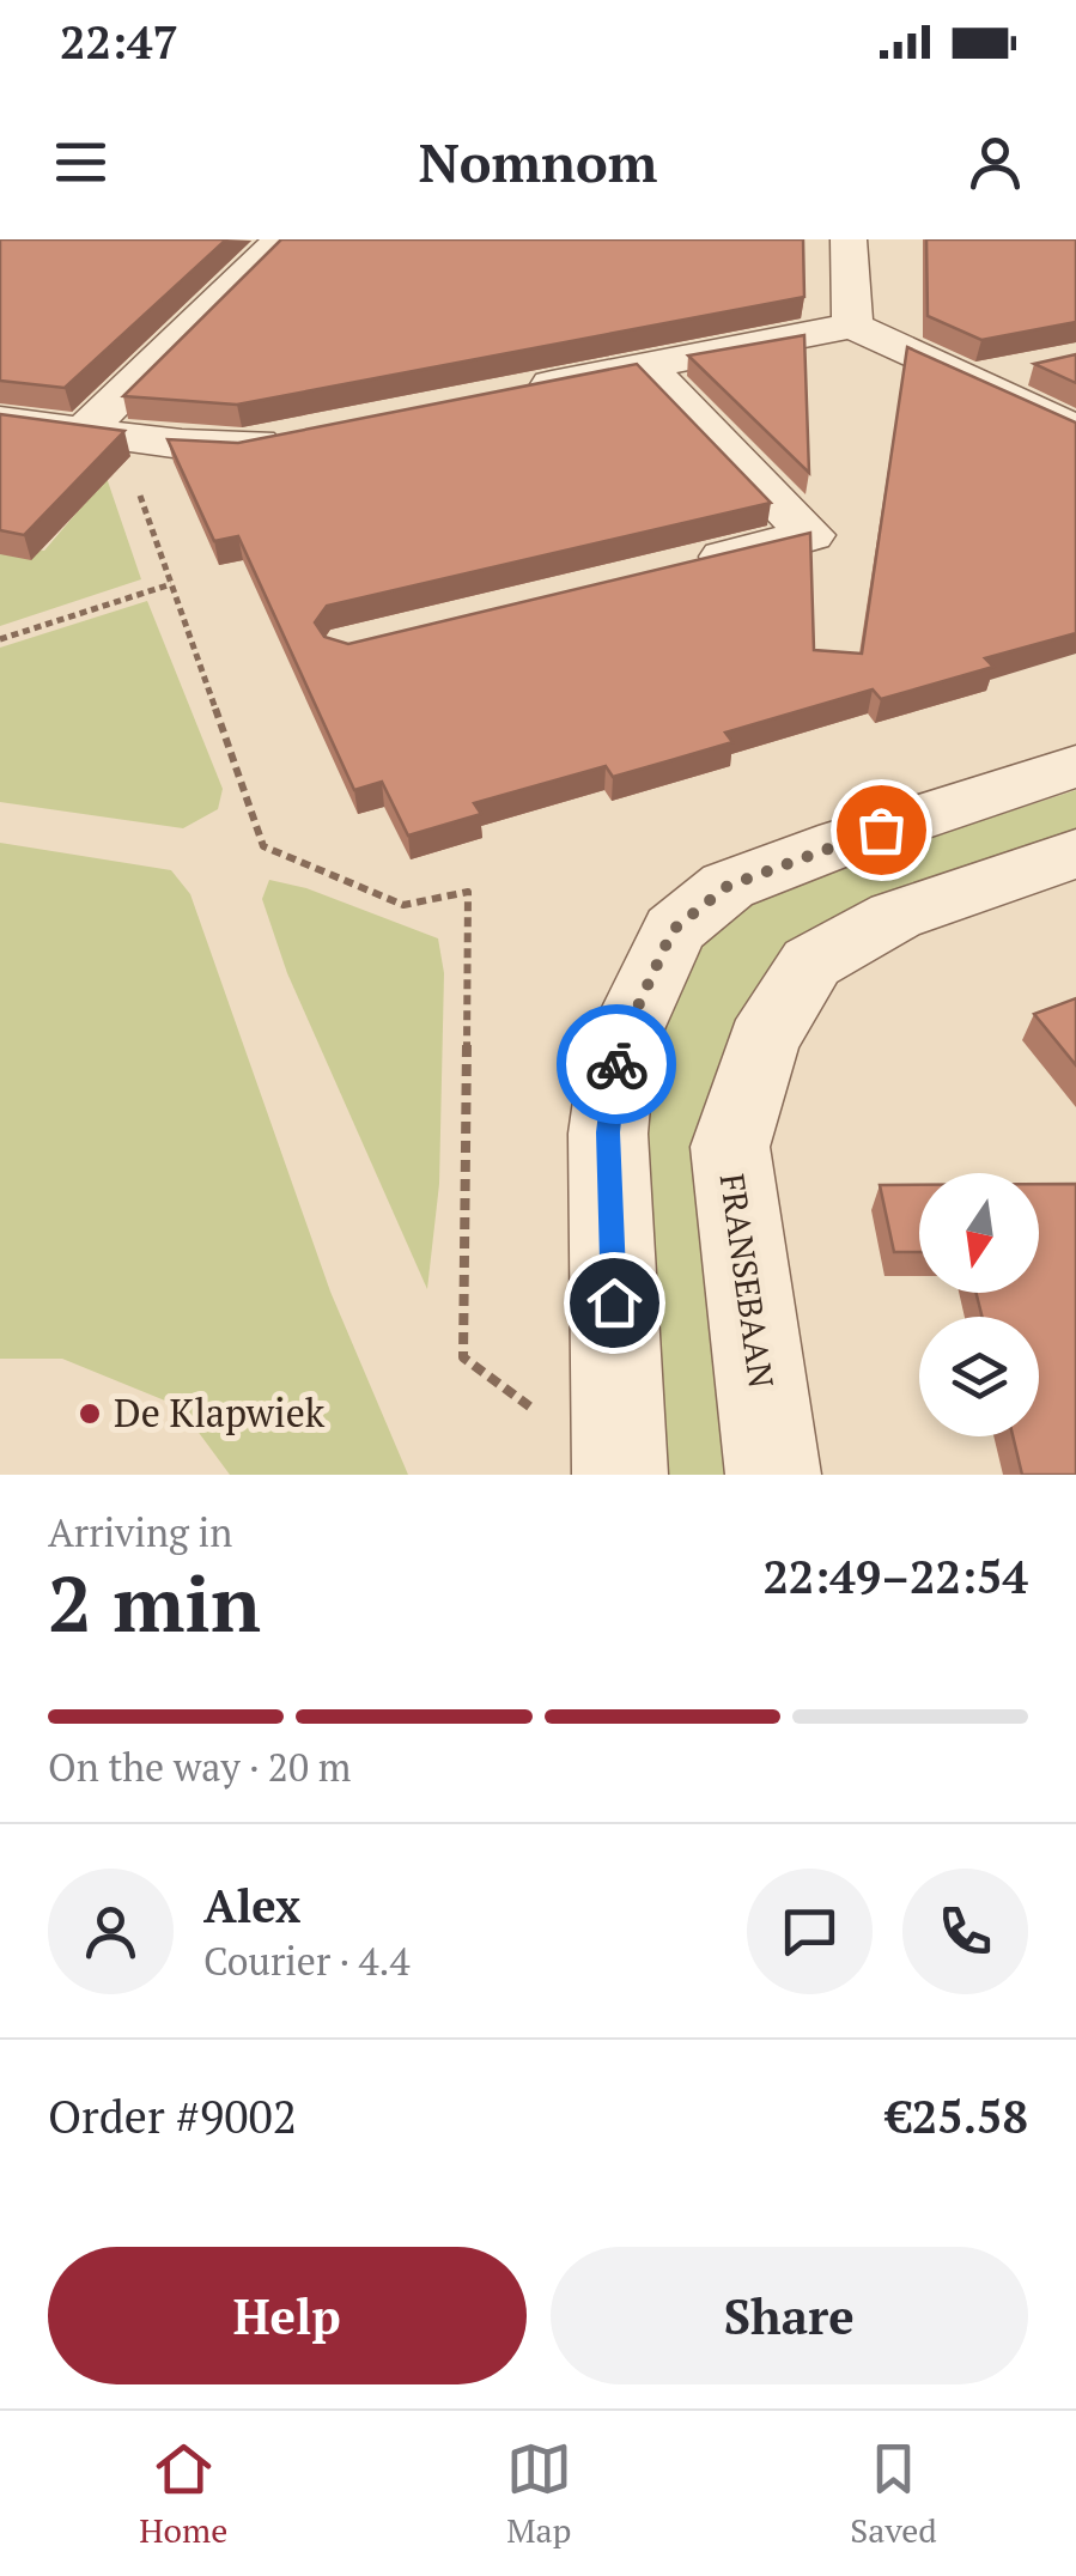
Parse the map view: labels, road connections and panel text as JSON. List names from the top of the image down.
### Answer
{
  "streets": {
    "street": ["FRANSEBAAN"]
  },
  "places": ["De Klapwiek"],
  "north": "bottom",
  "page": {
    "status": "22:47",
    "header": "Nomnom",
    "heading": ["2 min", "Arriving in", "22:49–22:54"],
    "panel": [
      "Alex",
      "Courier · 4.4",
      "Order #9002",
      "€25.58"
    ],
    "bar": "On the way · 20 m",
    "buttons": ["Help", "Share"],
    "tabs": ["Home", "Map", "Saved"]
  }
}
